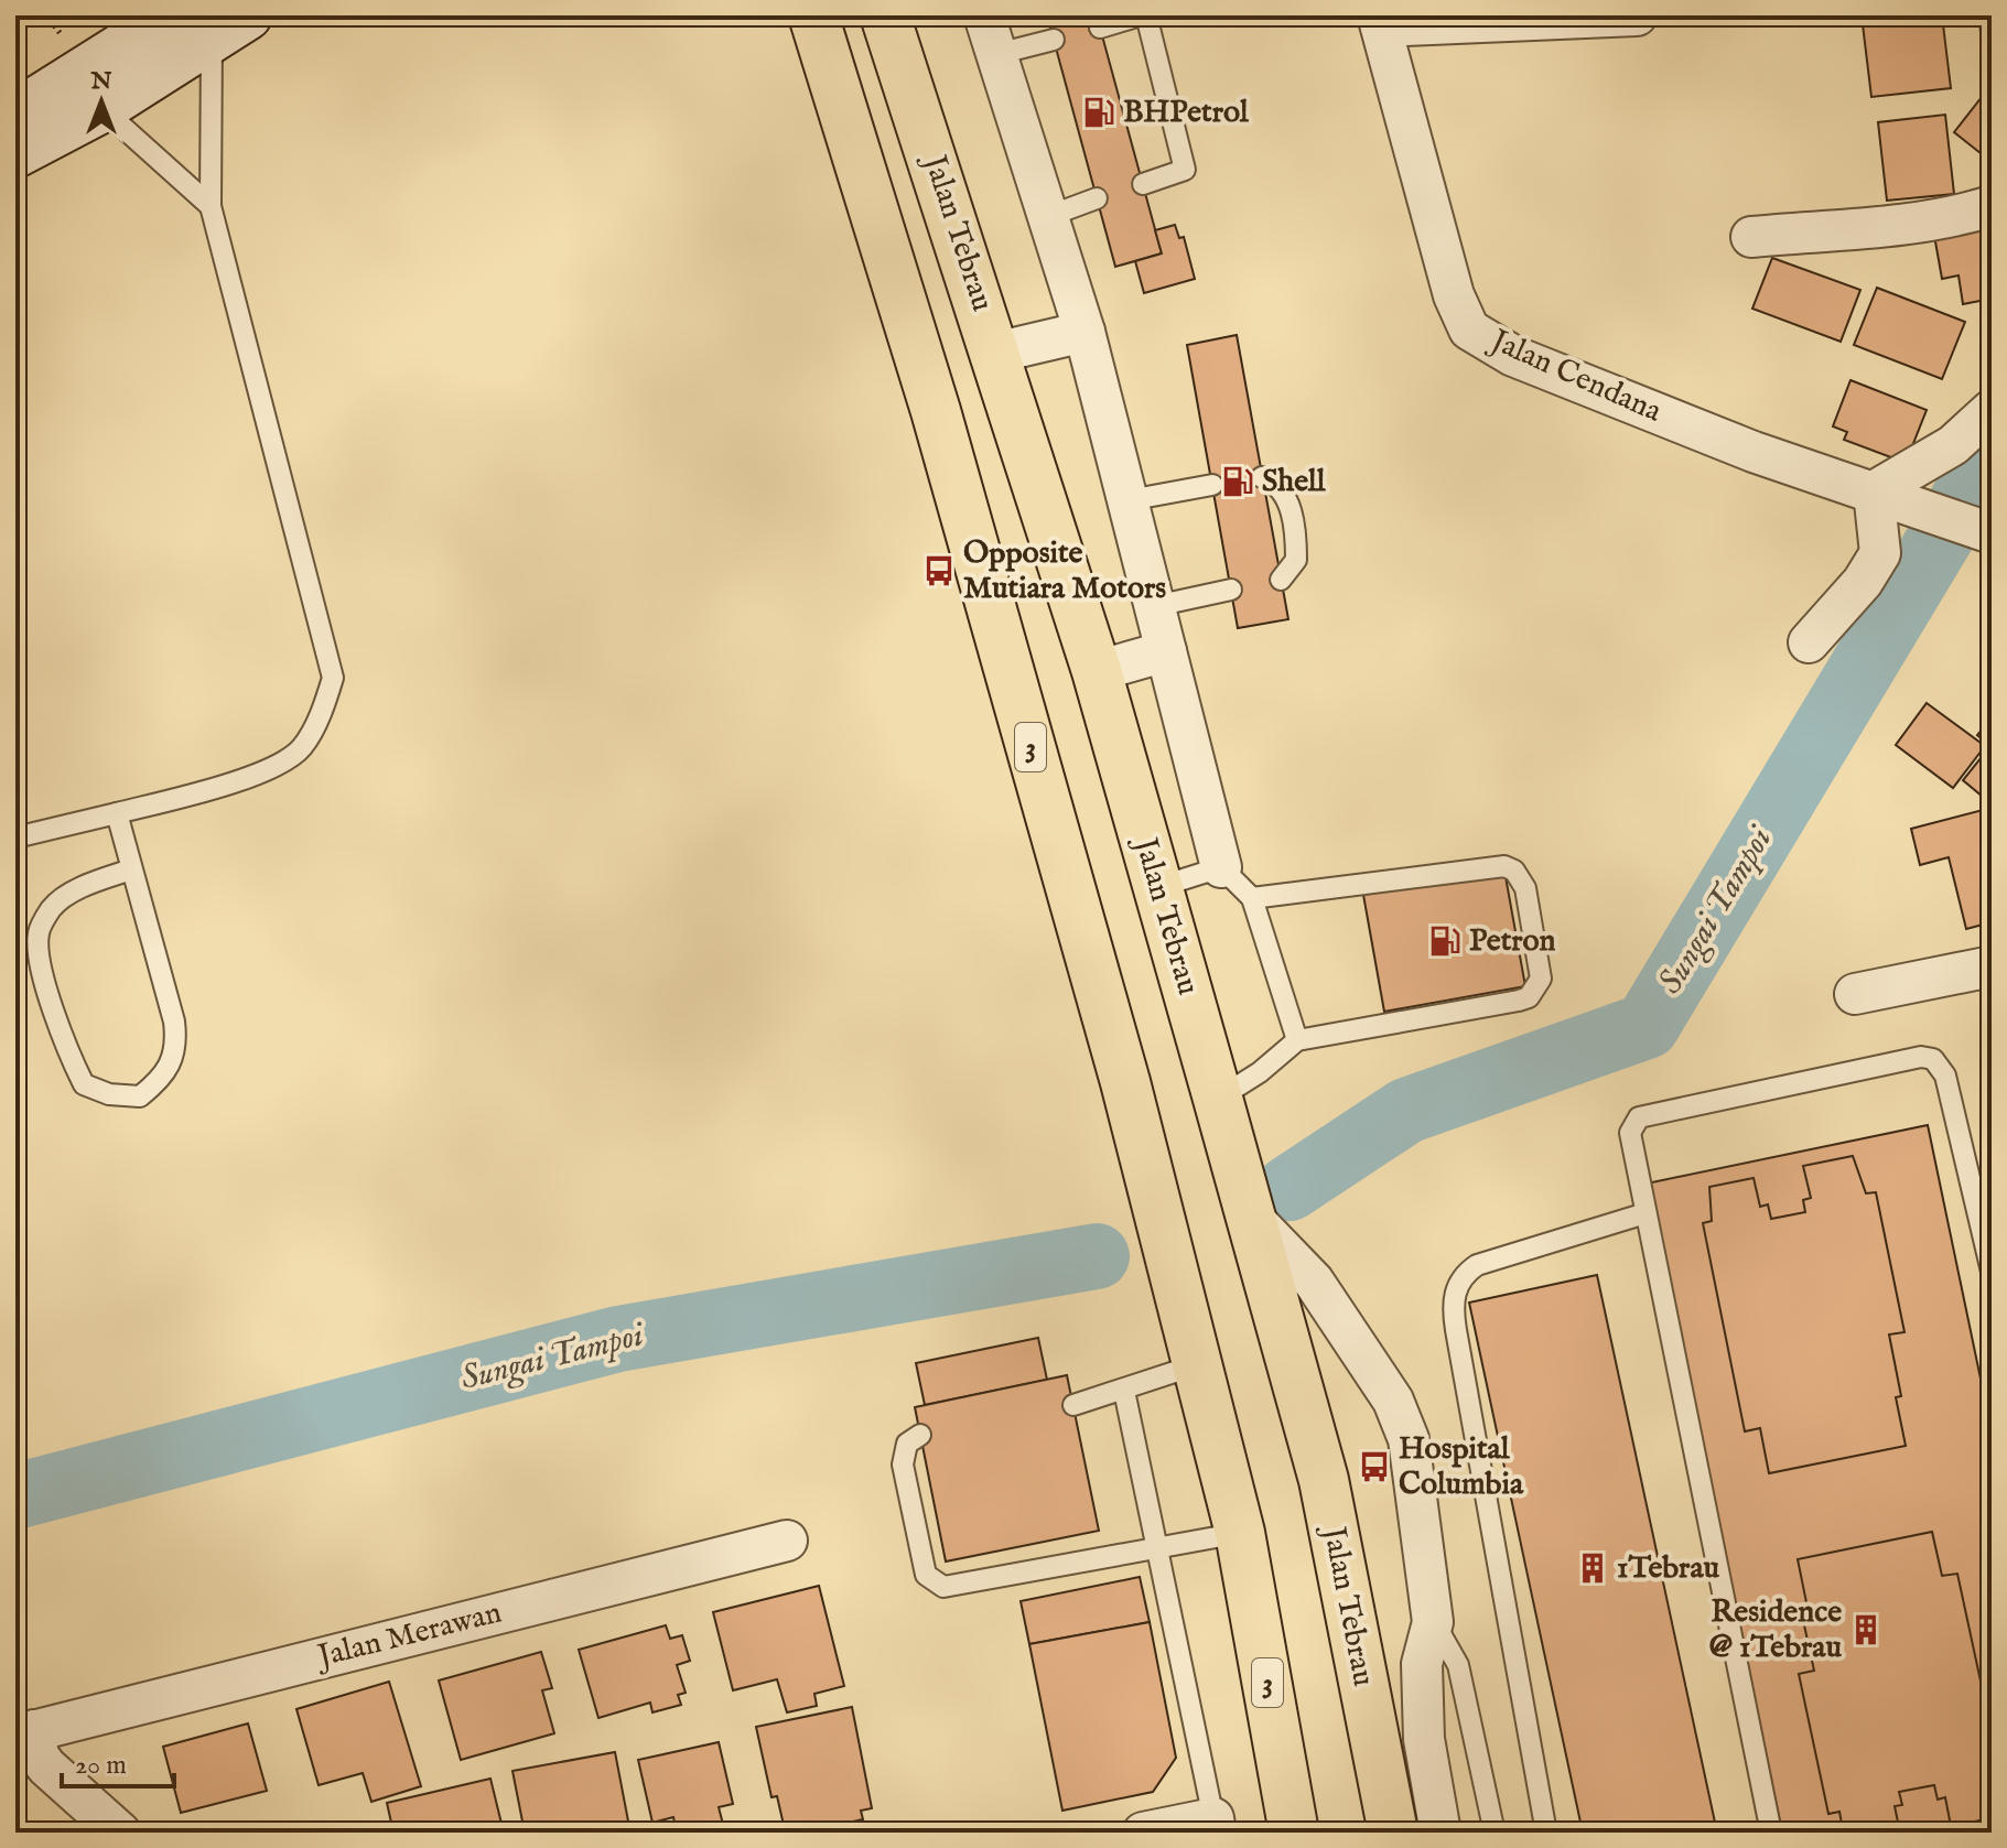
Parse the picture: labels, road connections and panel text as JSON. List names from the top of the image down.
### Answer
{
  "streets": {
    "highway": ["Jalan Tebrau", "3"],
    "street": ["Jalan Cendana", "Jalan Merawan"]
  },
  "water": ["Sungai Tampoi"],
  "places": {
    "fuel station": ["BHPetrol", "Shell", "Petron"],
    "bus stop": ["Opposite Mutiara Motors", "Hospital Columbia"],
    "building": ["1Tebrau", "Residence @ 1Tebrau"]
  },
  "scale_bar": "20 m",
  "north": "top"
}
